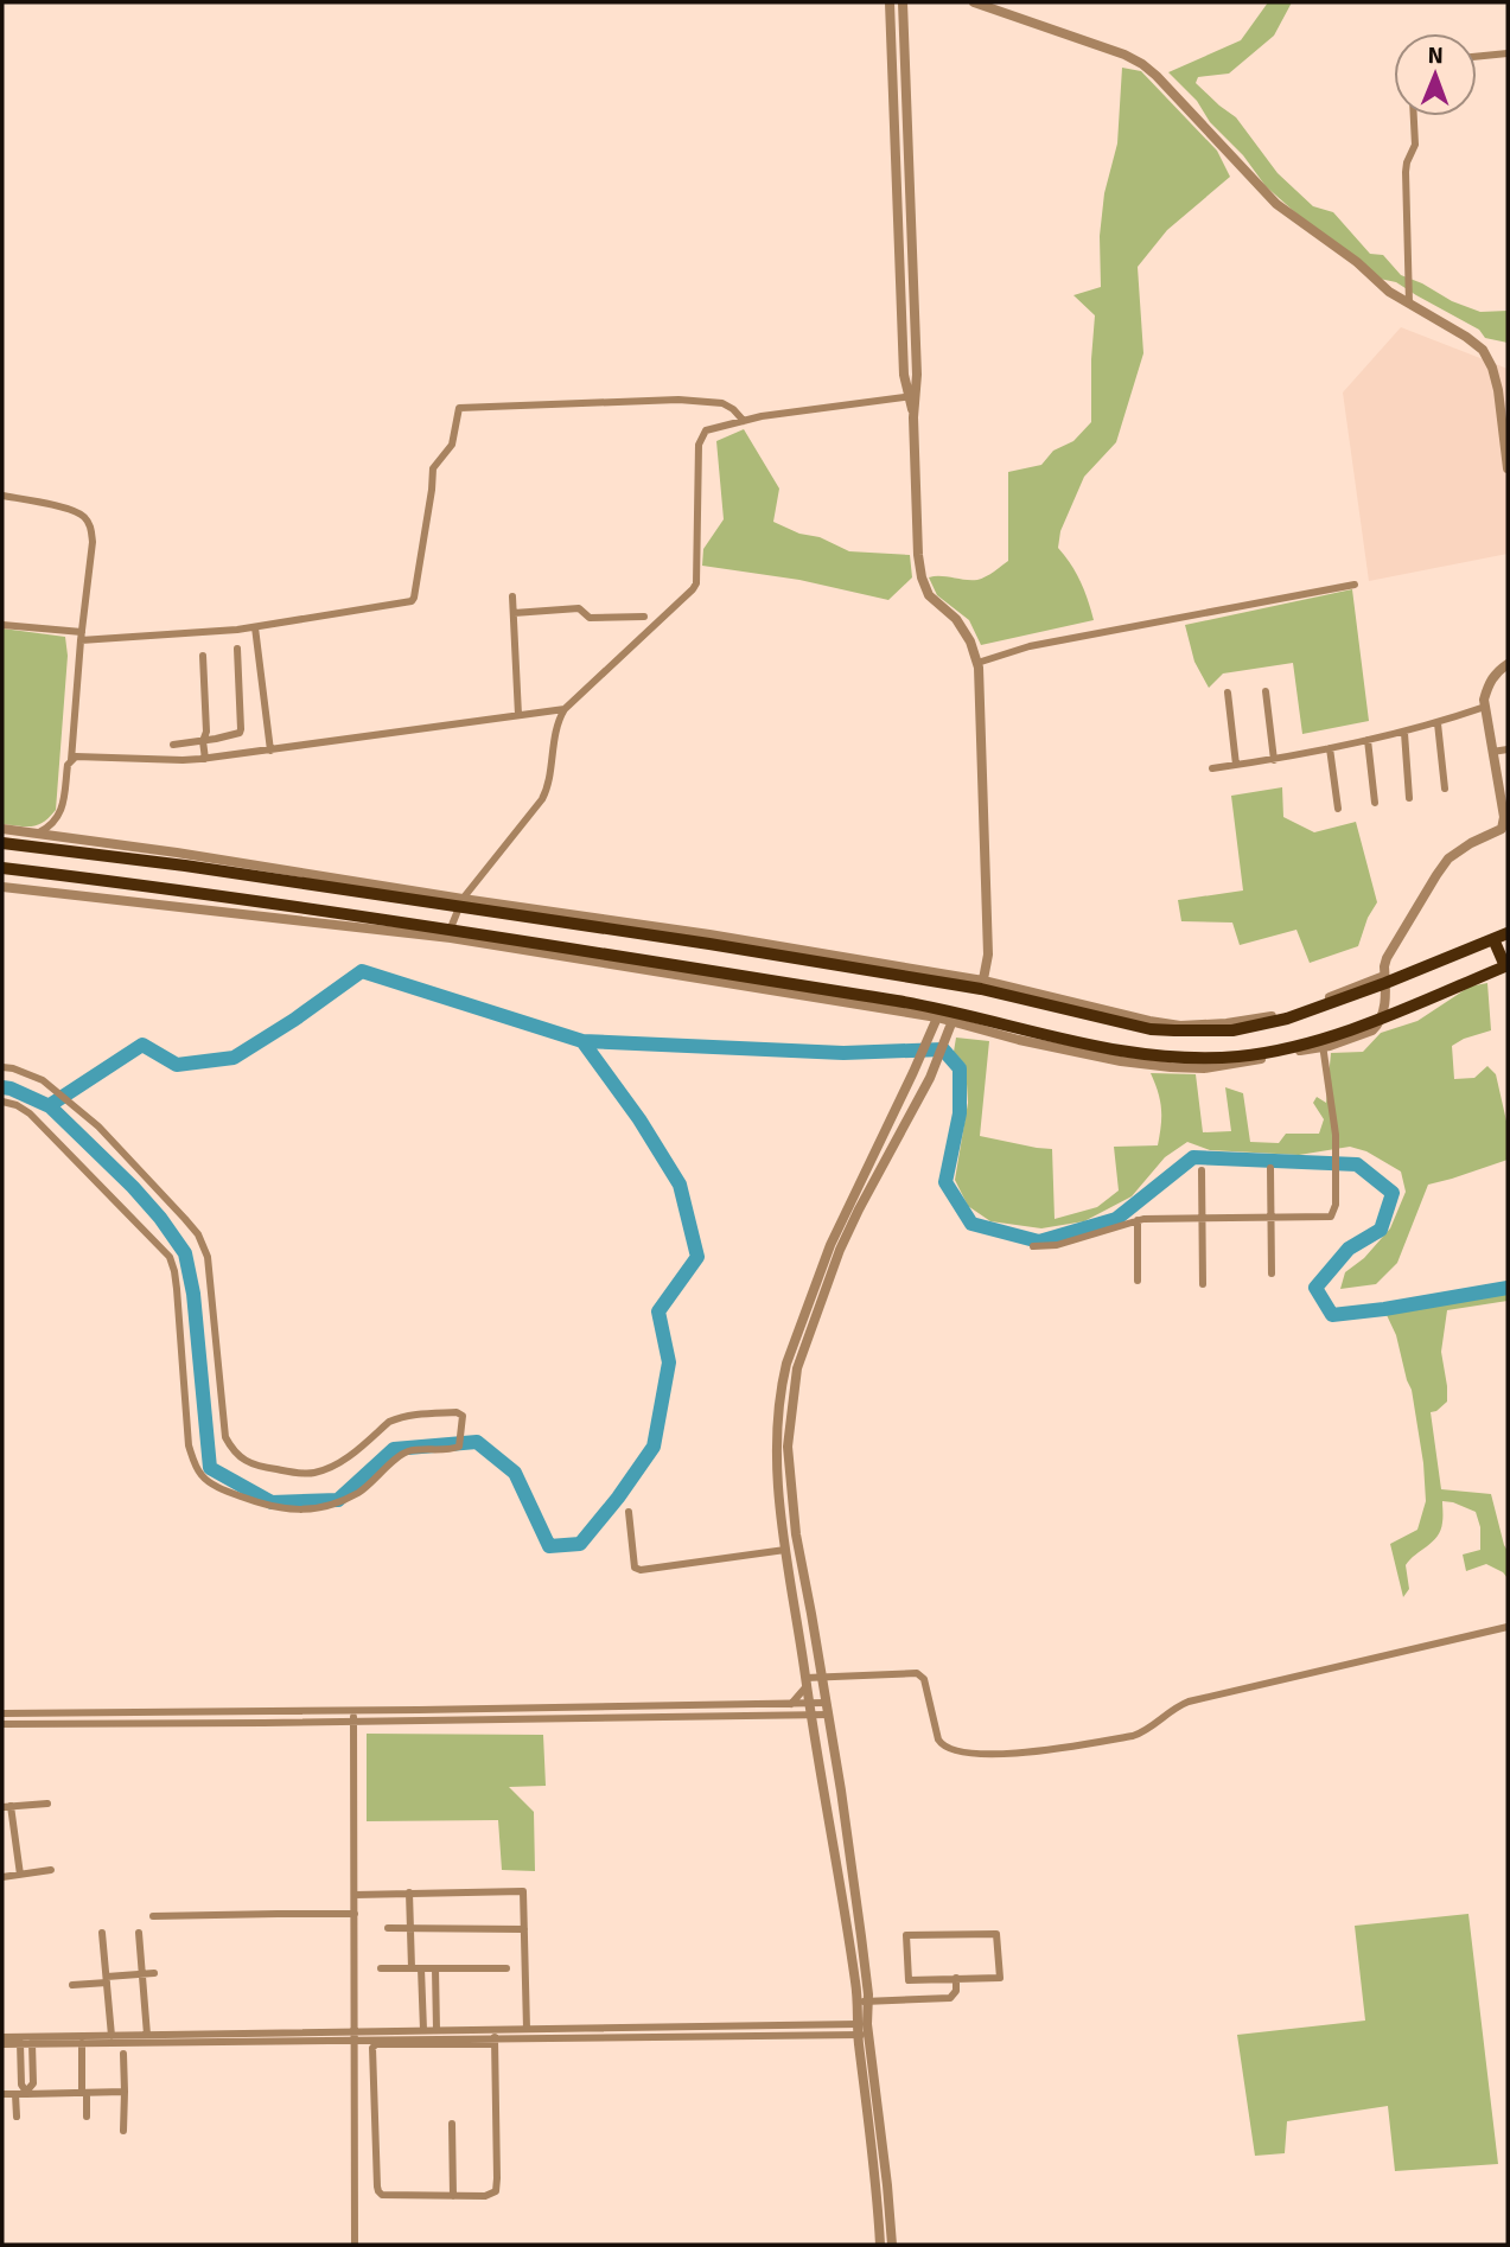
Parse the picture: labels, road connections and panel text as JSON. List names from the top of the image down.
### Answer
{
  "north": "top"
}
